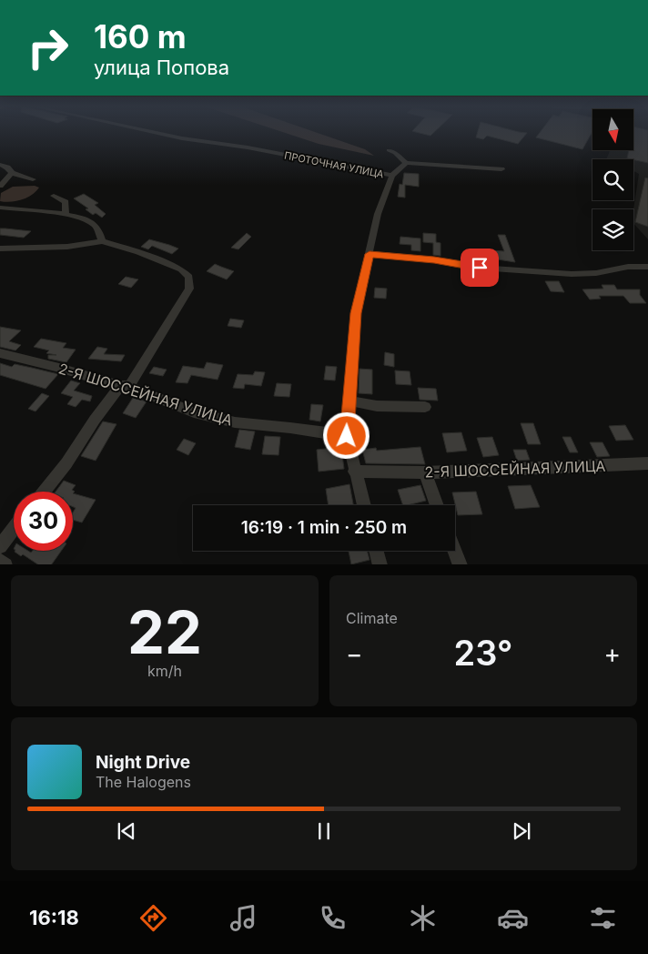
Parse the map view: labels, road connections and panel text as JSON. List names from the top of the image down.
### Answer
{
  "streets": {
    "street": ["ПРОТОЧНАЯ УЛИЦА", "2-Я ШОССЕЙНАЯ УЛИЦА"]
  },
  "north": "bottom",
  "page": {
    "turn": ["160 m", "улица Попова"],
    "limit": "30",
    "trip": "16:19 · 1 min · 250 m",
    "tile": [
      ["22", "km/h"],
      "Climate"
    ],
    "heat": ["−", "23°", "+"],
    "song": ["Night Drive", "The Halogens"],
    "tabs": "16:18"
  }
}
